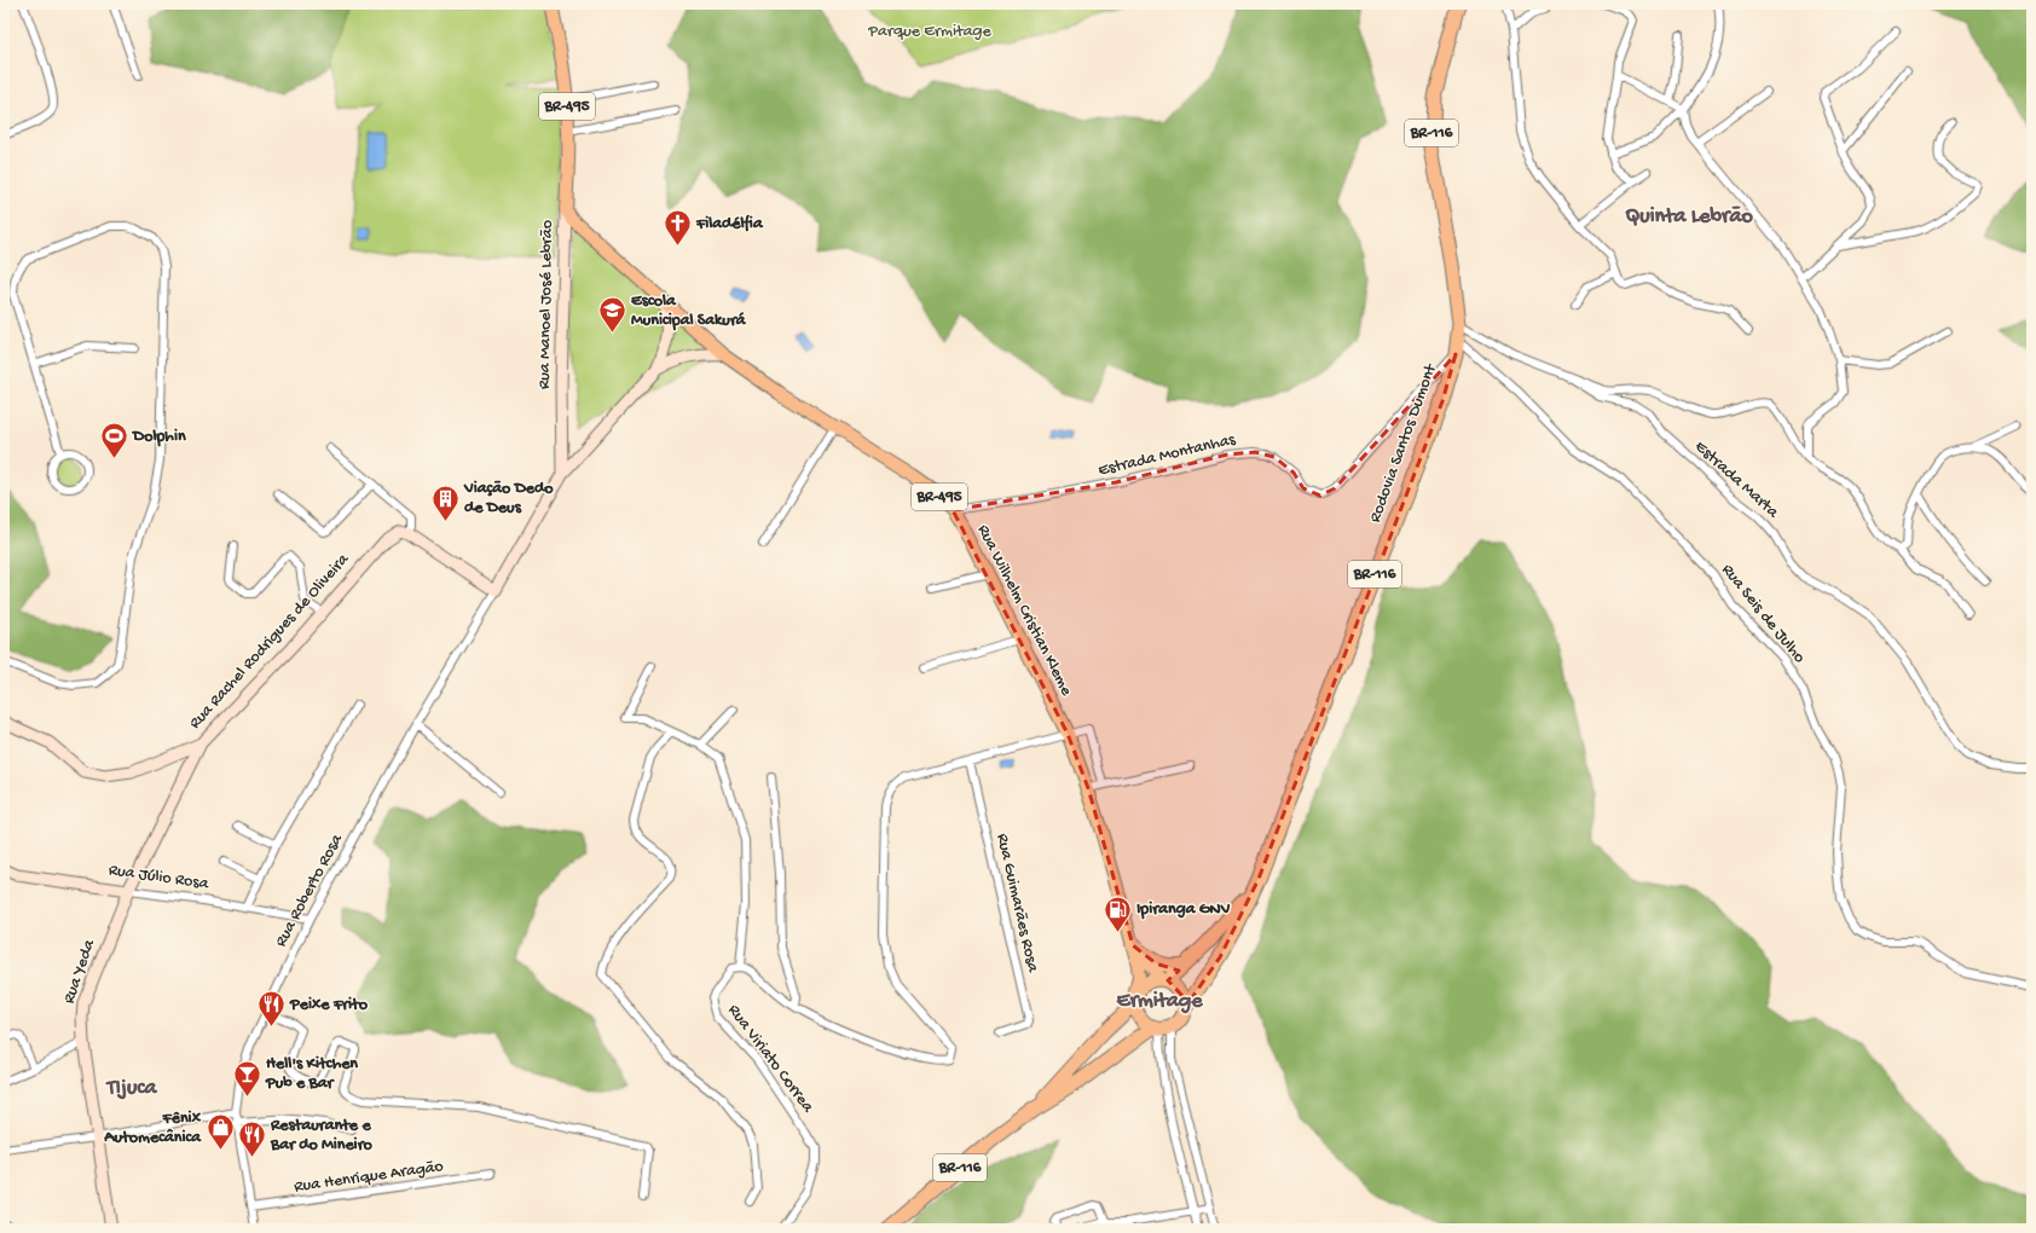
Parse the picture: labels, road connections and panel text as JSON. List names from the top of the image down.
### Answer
{
  "streets": {
    "highway": ["BR-116", "Rodovia Santos Dumont"],
    "main road": ["BR-495", "Rua Manoel José Lebrão", "Rua Wilhelm Cristian Kleme"],
    "street": [
      "Estrada Montanhas",
      "Estrada Marta",
      "Rua Seis de Julho",
      "Rua Rachel Rodrigues de Oliveira",
      "Rua Júlio Rosa",
      "Rua Roberto Rosa",
      "Rua Guimarães Rosa",
      "Rua Yeda",
      "Rua Viriato Correa",
      "Rua Henrique Aragão"
    ]
  },
  "crossings": [
    ["BR-495", "BR-116"],
    ["BR-495", "Rua Wilhelm Cristian Kleme"],
    ["BR-116", "Rodovia Santos Dumont"],
    ["Rua Manoel José Lebrão", "Rua Wilhelm Cristian Kleme"],
    ["Rodovia Santos Dumont", "Estrada Montanhas"],
    ["Rodovia Santos Dumont", "Rua Seis de Julho"],
    ["Estrada Montanhas", "Rua Wilhelm Cristian Kleme"],
    ["Rua Rachel Rodrigues de Oliveira", "Rua Yeda"],
    ["Rua Júlio Rosa", "Rua Roberto Rosa"],
    ["Rua Júlio Rosa", "Rua Yeda"],
    ["Rua Roberto Rosa", "Rua Henrique Aragão"]
  ],
  "districts": ["Quinta Lebrão", "Ermitage", "TIjuca"],
  "parks": ["Parque Ermitage"],
  "places": {
    "church": ["Filadélfia"],
    "school or university": ["Escola Municipal Sakurá"],
    "sports": ["Dolphin"],
    "building": ["Viação Dedo de Deus"],
    "fuel station": ["Ipiranga GNV"],
    "restaurant": ["Peixe Frito", "Restaurante e Bar do Mineiro"],
    "bar": ["Hell's Kitchen Pub e Bar"],
    "shop": ["Fênix Automecânica"]
  }
}
